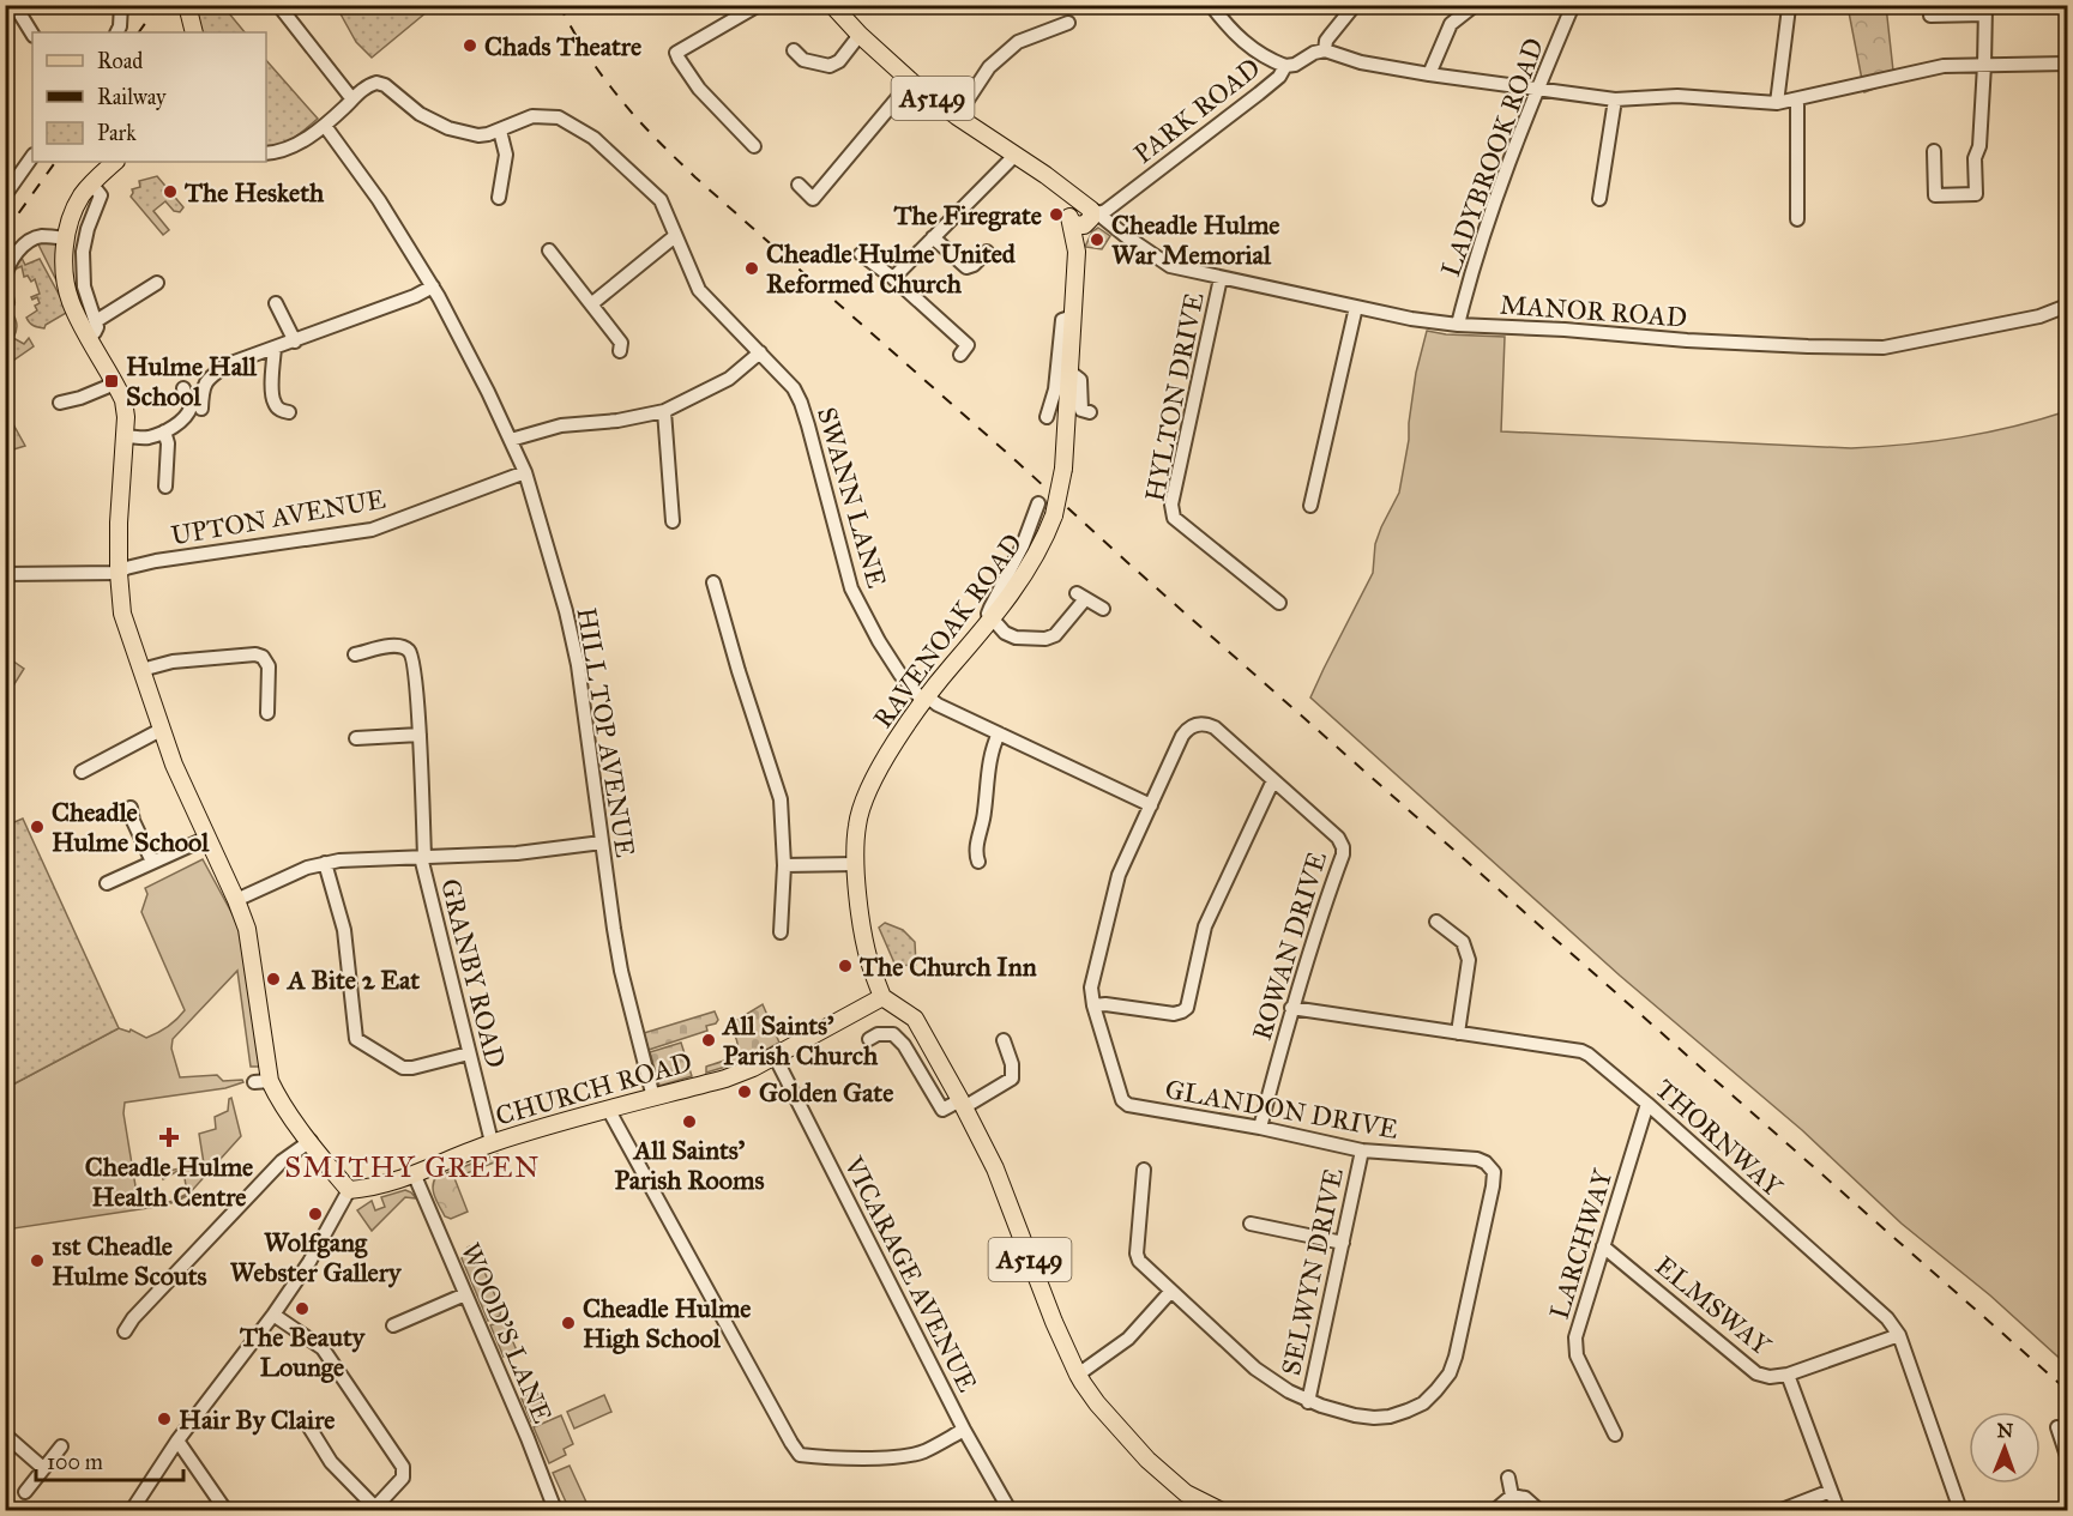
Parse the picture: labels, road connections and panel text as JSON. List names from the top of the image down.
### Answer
{
  "streets": {
    "main road": ["A5149", "RAVENOAK ROAD", "CHURCH ROAD"],
    "street": [
      "PARK ROAD",
      "LADYBROOK ROAD",
      "MANOR ROAD",
      "HYLTON DRIVE",
      "SWANN LANE",
      "UPTON AVENUE",
      "HILL TOP AVENUE",
      "ROWAN DRIVE",
      "GRANBY ROAD",
      "GLANDON DRIVE",
      "THORNWAY",
      "LARCHWAY",
      "SELWYN DRIVE",
      "VICARAGE AVENUE",
      "ELMSWAY",
      "WOOD'S LANE"
    ]
  },
  "crossings": [
    ["A5149", "PARK ROAD"],
    ["A5149", "MANOR ROAD"],
    ["A5149", "RAVENOAK ROAD"],
    ["A5149", "CHURCH ROAD"],
    ["PARK ROAD", "MANOR ROAD"],
    ["PARK ROAD", "RAVENOAK ROAD"],
    ["LADYBROOK ROAD", "MANOR ROAD"],
    ["MANOR ROAD", "HYLTON DRIVE"],
    ["MANOR ROAD", "RAVENOAK ROAD"],
    ["SWANN LANE", "RAVENOAK ROAD"],
    ["SWANN LANE", "HILL TOP AVENUE"],
    ["SWANN LANE", "ROWAN DRIVE"],
    ["SWANN LANE", "GLANDON DRIVE"],
    ["UPTON AVENUE", "HILL TOP AVENUE"],
    ["RAVENOAK ROAD", "CHURCH ROAD"],
    ["HILL TOP AVENUE", "CHURCH ROAD"],
    ["ROWAN DRIVE", "GLANDON DRIVE"],
    ["ROWAN DRIVE", "THORNWAY"],
    ["GRANBY ROAD", "CHURCH ROAD"],
    ["CHURCH ROAD", "VICARAGE AVENUE"],
    ["CHURCH ROAD", "WOOD'S LANE"],
    ["GLANDON DRIVE", "SELWYN DRIVE"],
    ["THORNWAY", "LARCHWAY"],
    ["LARCHWAY", "ELMSWAY"]
  ],
  "districts": ["SMITHY GREEN"],
  "places": {
    "other": [
      "Chads Theatre",
      "The Hesketh",
      "The Firegrate",
      "Cheadle Hulme War Memorial",
      "Cheadle Hulme United Reformed Church",
      "Cheadle Hulme School",
      "The Church Inn",
      "A Bite 2 Eat",
      "All Saints' Parish Church",
      "Golden Gate",
      "All Saints' Parish Rooms",
      "Wolfgang Webster Gallery",
      "1st Cheadle Hulme Scouts",
      "The Beauty Lounge",
      "Cheadle Hulme High School",
      "Hair By Claire"
    ],
    "transit": ["Hulme Hall School"],
    "health": ["Cheadle Hulme Health Centre"]
  },
  "legend": ["Road", "Railway", "Park"],
  "scale_bar": "100 m",
  "north": "top"
}
